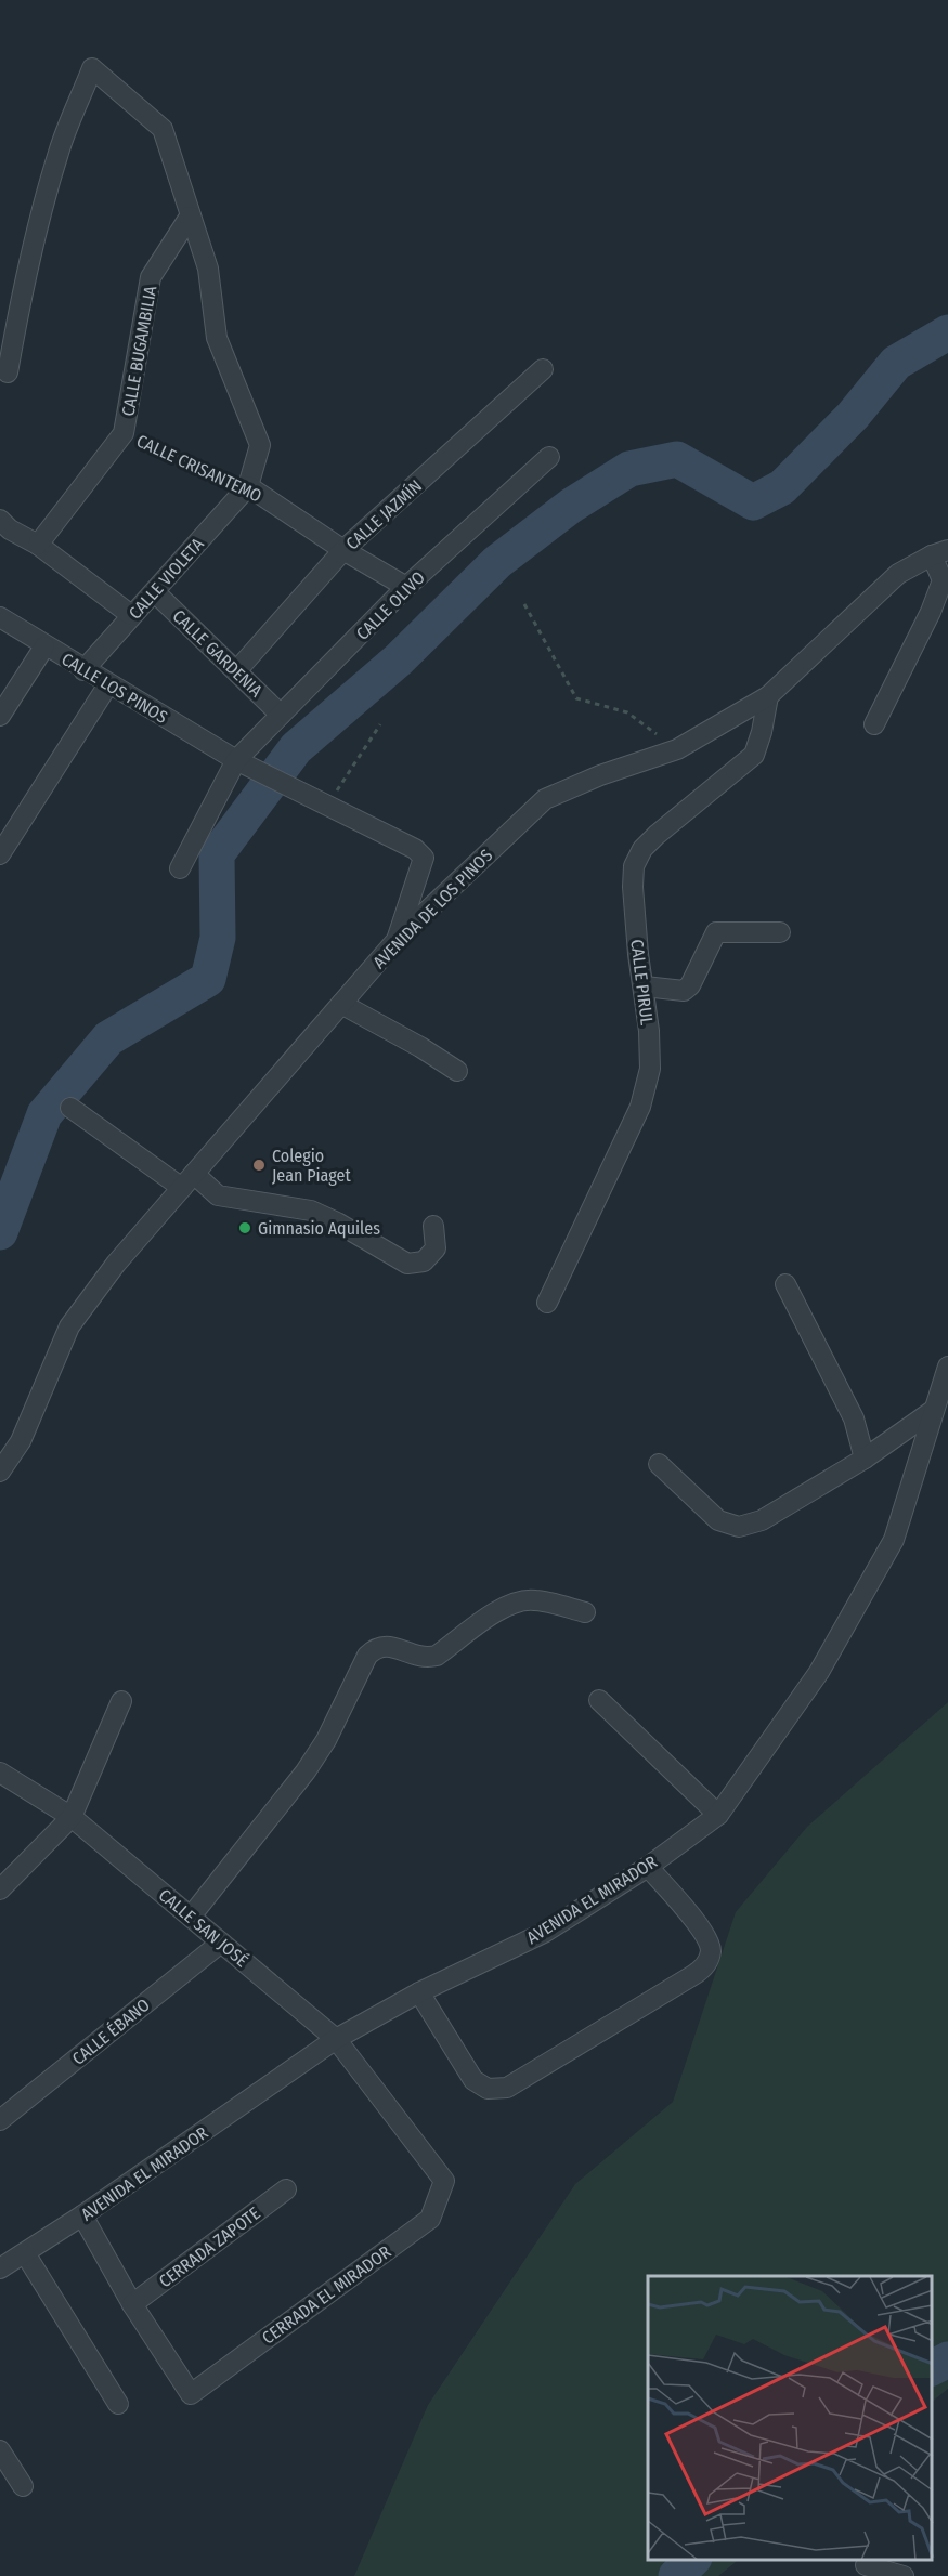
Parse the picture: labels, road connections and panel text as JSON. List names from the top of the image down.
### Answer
{
  "streets": {
    "street": [
      "CALLE BUGAMBILIA",
      "CALLE CRISANTEMO",
      "CALLE JAZMÍN",
      "CALLE VIOLETA",
      "CALLE OLIVO",
      "CALLE GARDENIA",
      "CALLE LOS PINOS",
      "AVENIDA DE LOS PINOS",
      "CALLE PIRUL",
      "AVENIDA EL MIRADOR",
      "CALLE SAN JOSÉ",
      "CALLE ÉBANO",
      "CERRADA ZAPOTE",
      "CERRADA EL MIRADOR"
    ]
  },
  "crossings": [
    ["CALLE BUGAMBILIA", "CALLE CRISANTEMO"],
    ["CALLE CRISANTEMO", "CALLE JAZMÍN"],
    ["CALLE CRISANTEMO", "CALLE VIOLETA"],
    ["CALLE CRISANTEMO", "CALLE OLIVO"],
    ["CALLE JAZMÍN", "CALLE GARDENIA"],
    ["CALLE VIOLETA", "CALLE GARDENIA"],
    ["CALLE VIOLETA", "CALLE LOS PINOS"],
    ["CALLE OLIVO", "CALLE GARDENIA"],
    ["CALLE OLIVO", "CALLE LOS PINOS"],
    ["CALLE LOS PINOS", "AVENIDA DE LOS PINOS"],
    ["AVENIDA DE LOS PINOS", "CALLE PIRUL"],
    ["AVENIDA EL MIRADOR", "CALLE SAN JOSÉ"],
    ["CALLE SAN JOSÉ", "CALLE ÉBANO"],
    ["CALLE SAN JOSÉ", "CERRADA EL MIRADOR"],
    ["CERRADA ZAPOTE", "CERRADA EL MIRADOR"]
  ],
  "places": ["Colegio Jean Piaget", "Gimnasio Aquiles"]
}
